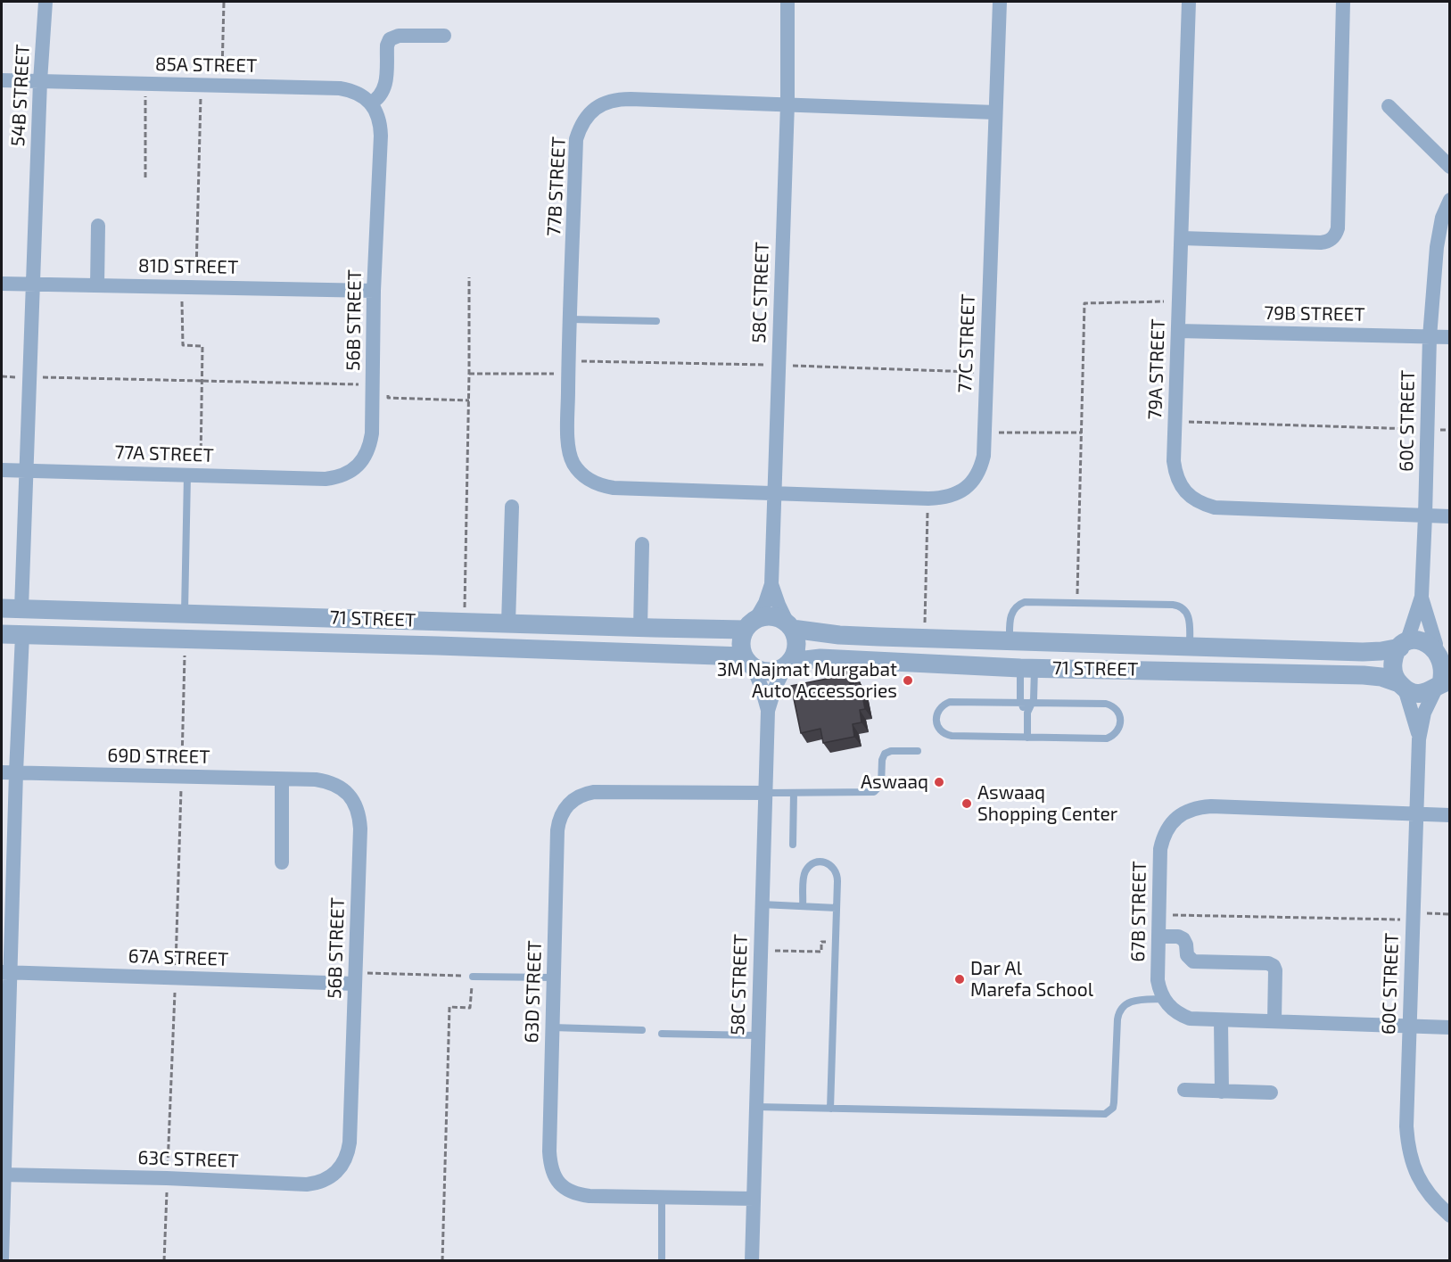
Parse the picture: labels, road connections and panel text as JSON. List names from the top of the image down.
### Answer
{
  "streets": {
    "street": [
      "85A STREET",
      "54B STREET",
      "77B STREET",
      "81D STREET",
      "58C STREET",
      "79B STREET",
      "56B STREET",
      "77C STREET",
      "79A STREET",
      "60C STREET",
      "77A STREET",
      "71 STREET",
      "69D STREET",
      "67B STREET",
      "67A STREET",
      "63D STREET",
      "63C STREET"
    ]
  },
  "crossings": [
    ["85A STREET", "54B STREET"],
    ["85A STREET", "56B STREET"],
    ["54B STREET", "81D STREET"],
    ["54B STREET", "77A STREET"],
    ["54B STREET", "71 STREET"],
    ["77B STREET", "58C STREET"],
    ["77B STREET", "77C STREET"],
    ["81D STREET", "56B STREET"],
    ["58C STREET", "77C STREET"],
    ["58C STREET", "71 STREET"],
    ["58C STREET", "63D STREET"],
    ["79B STREET", "79A STREET"],
    ["79B STREET", "60C STREET"],
    ["56B STREET", "77A STREET"],
    ["56B STREET", "69D STREET"],
    ["56B STREET", "67A STREET"],
    ["56B STREET", "63C STREET"],
    ["79A STREET", "60C STREET"],
    ["60C STREET", "71 STREET"],
    ["60C STREET", "67B STREET"]
  ],
  "places": [
    "3M Najmat Murgabat Auto Accessories",
    "Aswaaq",
    "Aswaaq Shopping Center",
    "Dar Al Marefa School"
  ]
}
